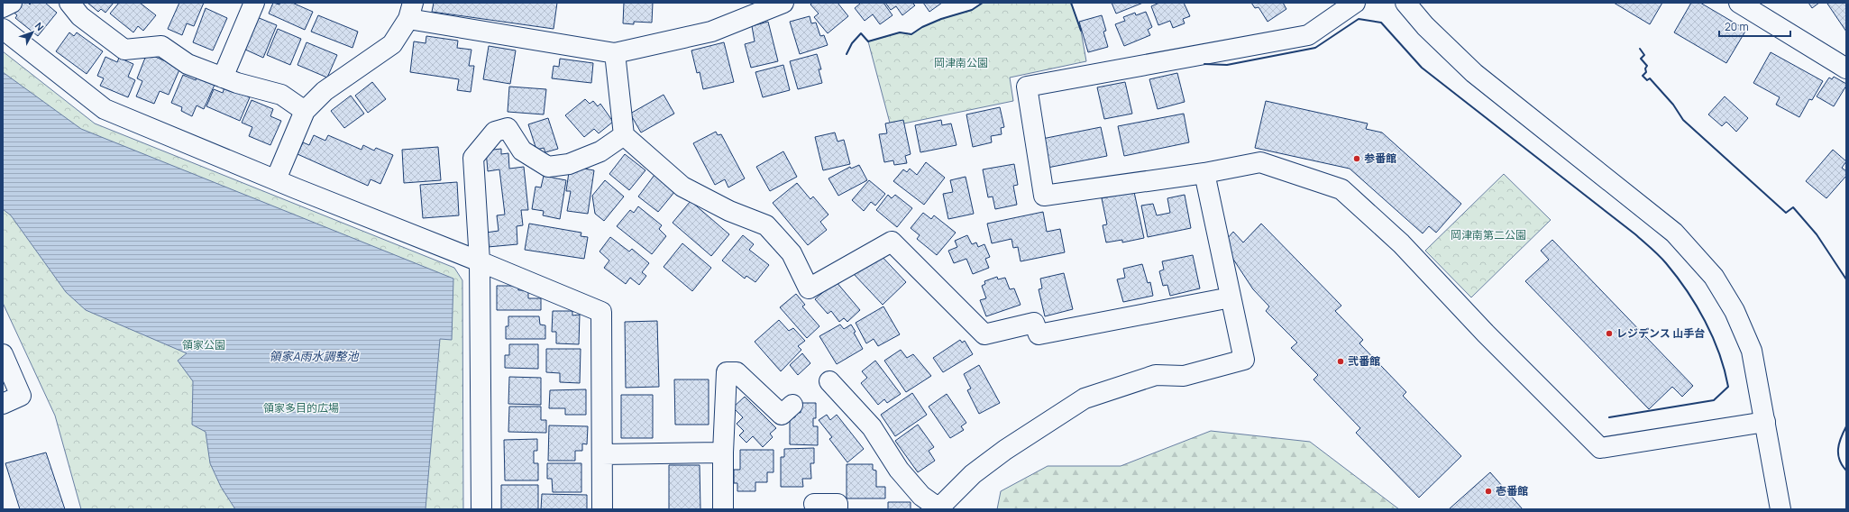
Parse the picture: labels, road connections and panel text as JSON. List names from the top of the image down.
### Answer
{
  "water": ["領家A雨水調整池"],
  "parks": [
    "岡津南公園",
    "岡津南第二公園",
    "領家公園",
    "領家多目的広場"
  ],
  "places": [
    "参番館",
    "レジデンス 山手台",
    "弐番館",
    "壱番館"
  ],
  "scale_bar": "20 m",
  "north": "top right"
}
